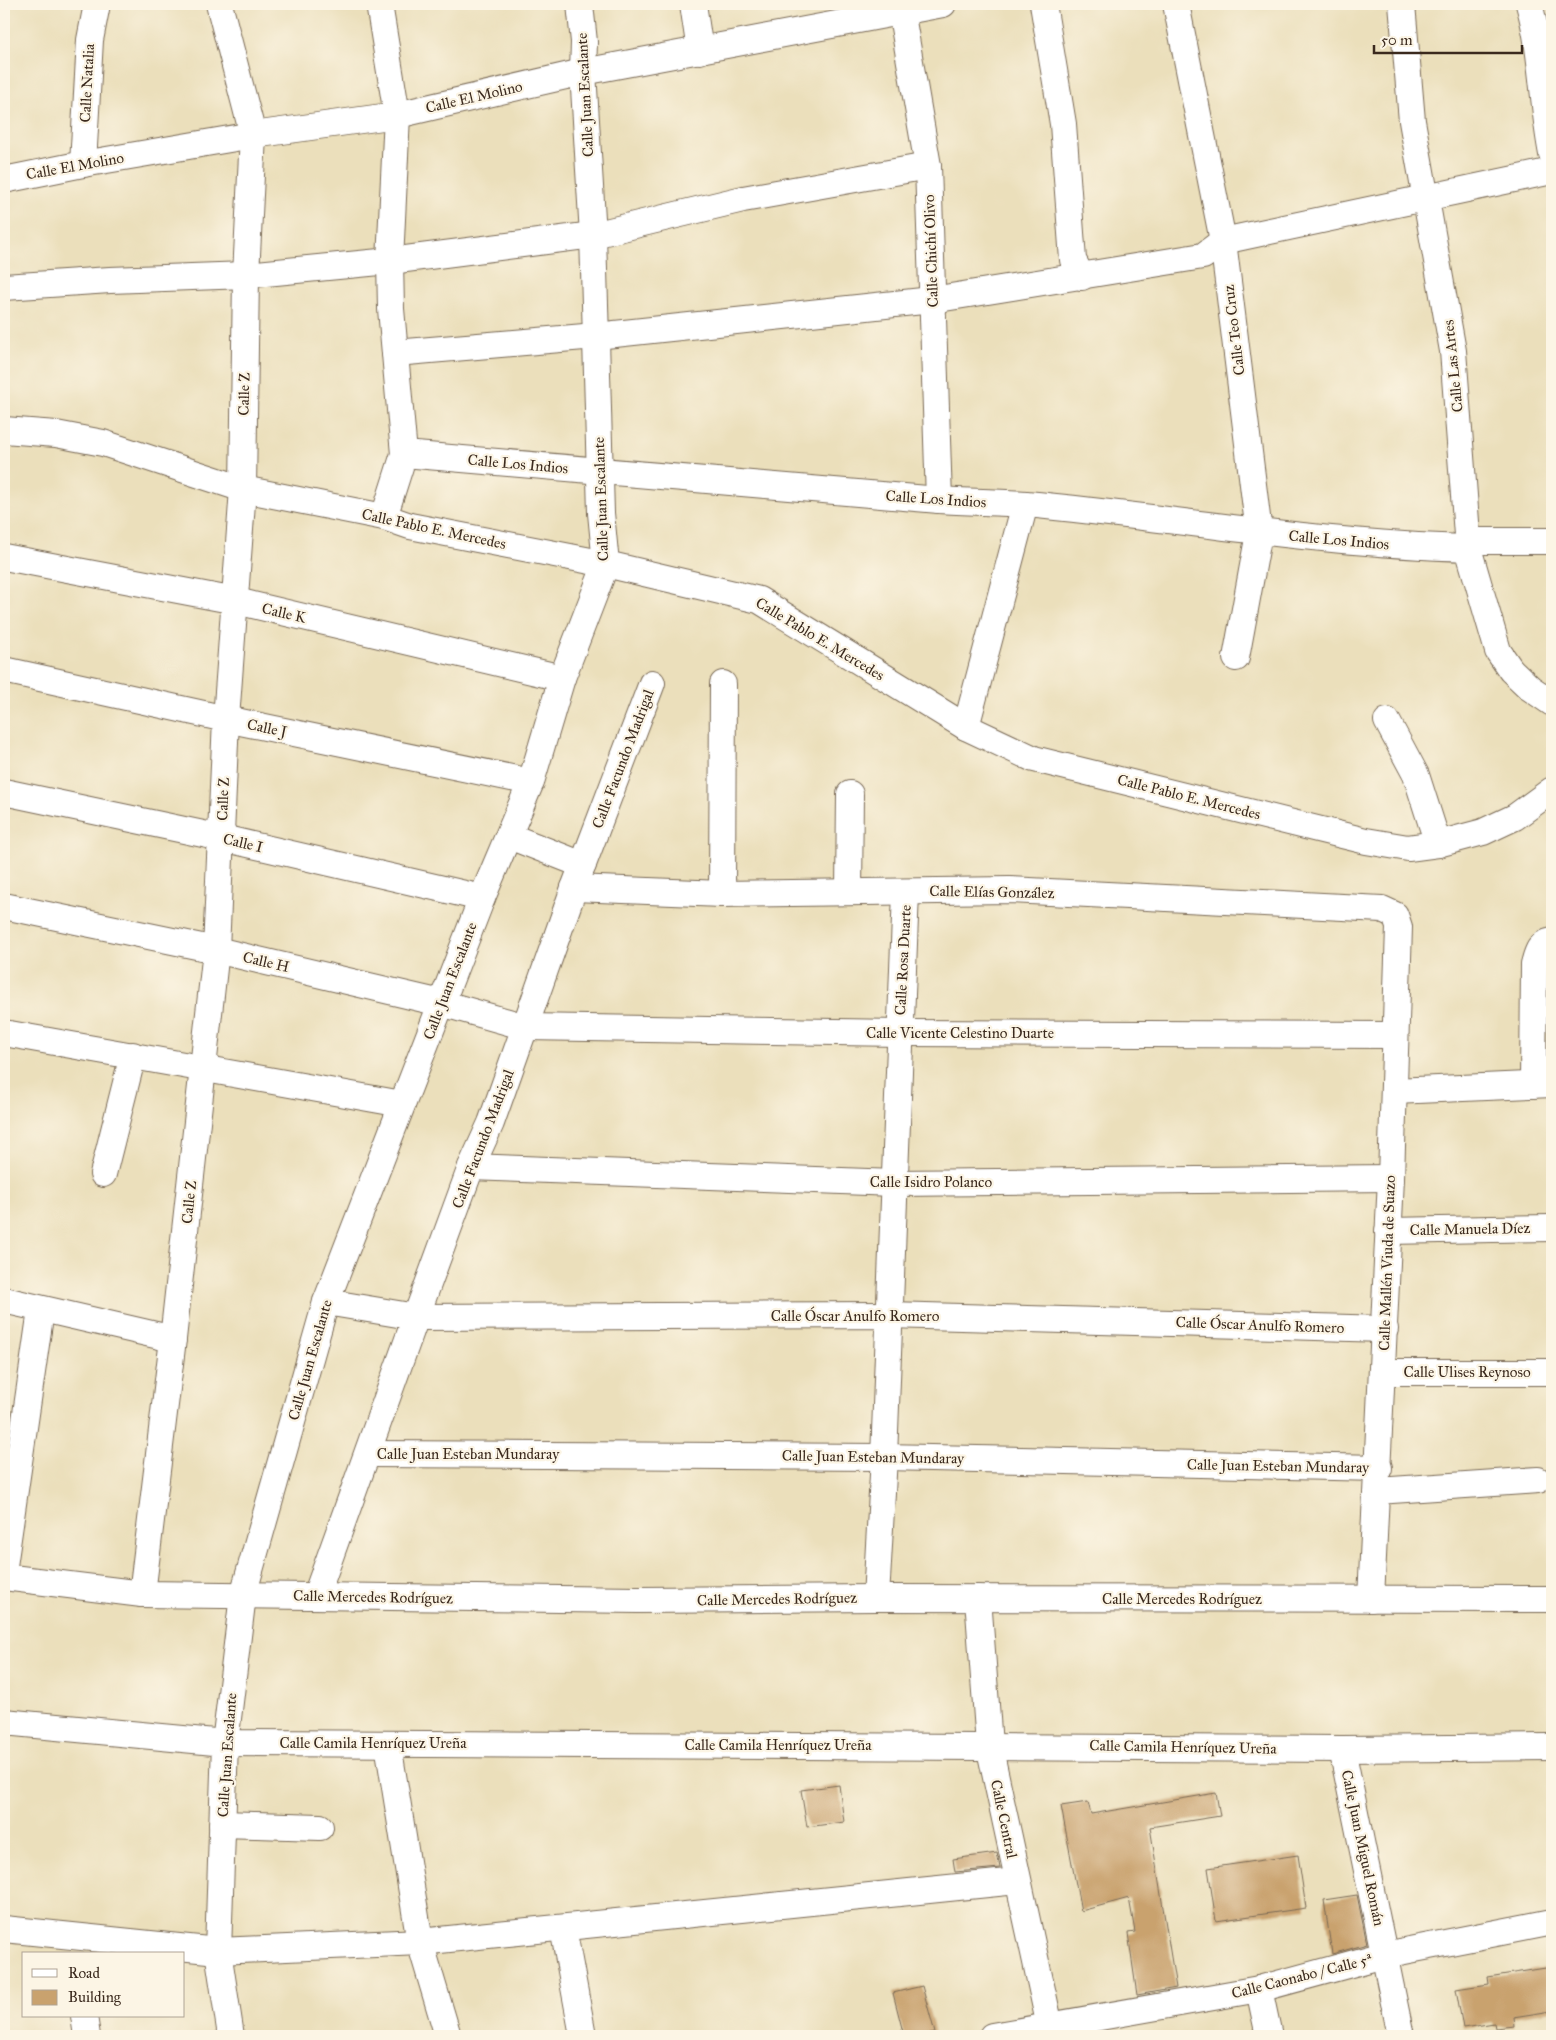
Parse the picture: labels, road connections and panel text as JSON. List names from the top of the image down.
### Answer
{
  "streets": {
    "street": [
      "Calle Natalia",
      "Calle Juan Escalante",
      "Calle El Molino",
      "Calle Chichí Olivo",
      "Calle Teo Cruz",
      "Calle Las Artes",
      "Calle Z",
      "Calle Los Indios",
      "Calle Pablo E. Mercedes",
      "Calle K",
      "Calle J",
      "Calle Facundo Madrigal",
      "Calle I",
      "Calle Elías González",
      "Calle Rosa Duarte",
      "Calle H",
      "Calle Vicente Celestino Duarte",
      "Calle Isidro Polanco",
      "Calle Manuela Díez",
      "Calle Mallén Viuda de Suazo",
      "Calle Óscar Anulfo Romero",
      "Calle Ulises Reynoso",
      "Calle Juan Esteban Mundaray",
      "Calle Mercedes Rodríguez",
      "Calle Camila Henríquez Ureña",
      "Calle Central",
      "Calle Juan Miguel Román",
      "Calle Caonabo / Calle 5ª"
    ]
  },
  "crossings": [
    ["Calle Natalia", "Calle El Molino"],
    ["Calle Juan Escalante", "Calle El Molino"],
    ["Calle Juan Escalante", "Calle Los Indios"],
    ["Calle Juan Escalante", "Calle Pablo E. Mercedes"],
    ["Calle Juan Escalante", "Calle K"],
    ["Calle Juan Escalante", "Calle J"],
    ["Calle Juan Escalante", "Calle I"],
    ["Calle Juan Escalante", "Calle Elías González"],
    ["Calle Juan Escalante", "Calle H"],
    ["Calle Juan Escalante", "Calle Óscar Anulfo Romero"],
    ["Calle Juan Escalante", "Calle Mercedes Rodríguez"],
    ["Calle Juan Escalante", "Calle Camila Henríquez Ureña"],
    ["Calle El Molino", "Calle Chichí Olivo"],
    ["Calle El Molino", "Calle Z"],
    ["Calle Chichí Olivo", "Calle Los Indios"],
    ["Calle Teo Cruz", "Calle Los Indios"],
    ["Calle Las Artes", "Calle Los Indios"],
    ["Calle Z", "Calle Pablo E. Mercedes"],
    ["Calle Z", "Calle K"],
    ["Calle Z", "Calle J"],
    ["Calle Z", "Calle I"],
    ["Calle Z", "Calle H"],
    ["Calle Z", "Calle Mercedes Rodríguez"],
    ["Calle Facundo Madrigal", "Calle Elías González"],
    ["Calle Facundo Madrigal", "Calle H"],
    ["Calle Facundo Madrigal", "Calle Vicente Celestino Duarte"],
    ["Calle Facundo Madrigal", "Calle Isidro Polanco"],
    ["Calle Facundo Madrigal", "Calle Óscar Anulfo Romero"],
    ["Calle Facundo Madrigal", "Calle Juan Esteban Mundaray"],
    ["Calle Facundo Madrigal", "Calle Mercedes Rodríguez"],
    ["Calle Elías González", "Calle Rosa Duarte"],
    ["Calle Elías González", "Calle Mallén Viuda de Suazo"],
    ["Calle Rosa Duarte", "Calle Vicente Celestino Duarte"],
    ["Calle Rosa Duarte", "Calle Isidro Polanco"],
    ["Calle Rosa Duarte", "Calle Óscar Anulfo Romero"],
    ["Calle Rosa Duarte", "Calle Juan Esteban Mundaray"],
    ["Calle Rosa Duarte", "Calle Mercedes Rodríguez"],
    ["Calle H", "Calle Vicente Celestino Duarte"],
    ["Calle Vicente Celestino Duarte", "Calle Mallén Viuda de Suazo"],
    ["Calle Isidro Polanco", "Calle Mallén Viuda de Suazo"],
    ["Calle Manuela Díez", "Calle Mallén Viuda de Suazo"],
    ["Calle Mallén Viuda de Suazo", "Calle Óscar Anulfo Romero"],
    ["Calle Mallén Viuda de Suazo", "Calle Ulises Reynoso"],
    ["Calle Mallén Viuda de Suazo", "Calle Juan Esteban Mundaray"],
    ["Calle Mallén Viuda de Suazo", "Calle Mercedes Rodríguez"],
    ["Calle Mercedes Rodríguez", "Calle Central"],
    ["Calle Camila Henríquez Ureña", "Calle Central"],
    ["Calle Camila Henríquez Ureña", "Calle Juan Miguel Román"],
    ["Calle Central", "Calle Caonabo / Calle 5ª"],
    ["Calle Juan Miguel Román", "Calle Caonabo / Calle 5ª"]
  ],
  "legend": ["Road", "Building"],
  "scale_bar": "50 m"
}
